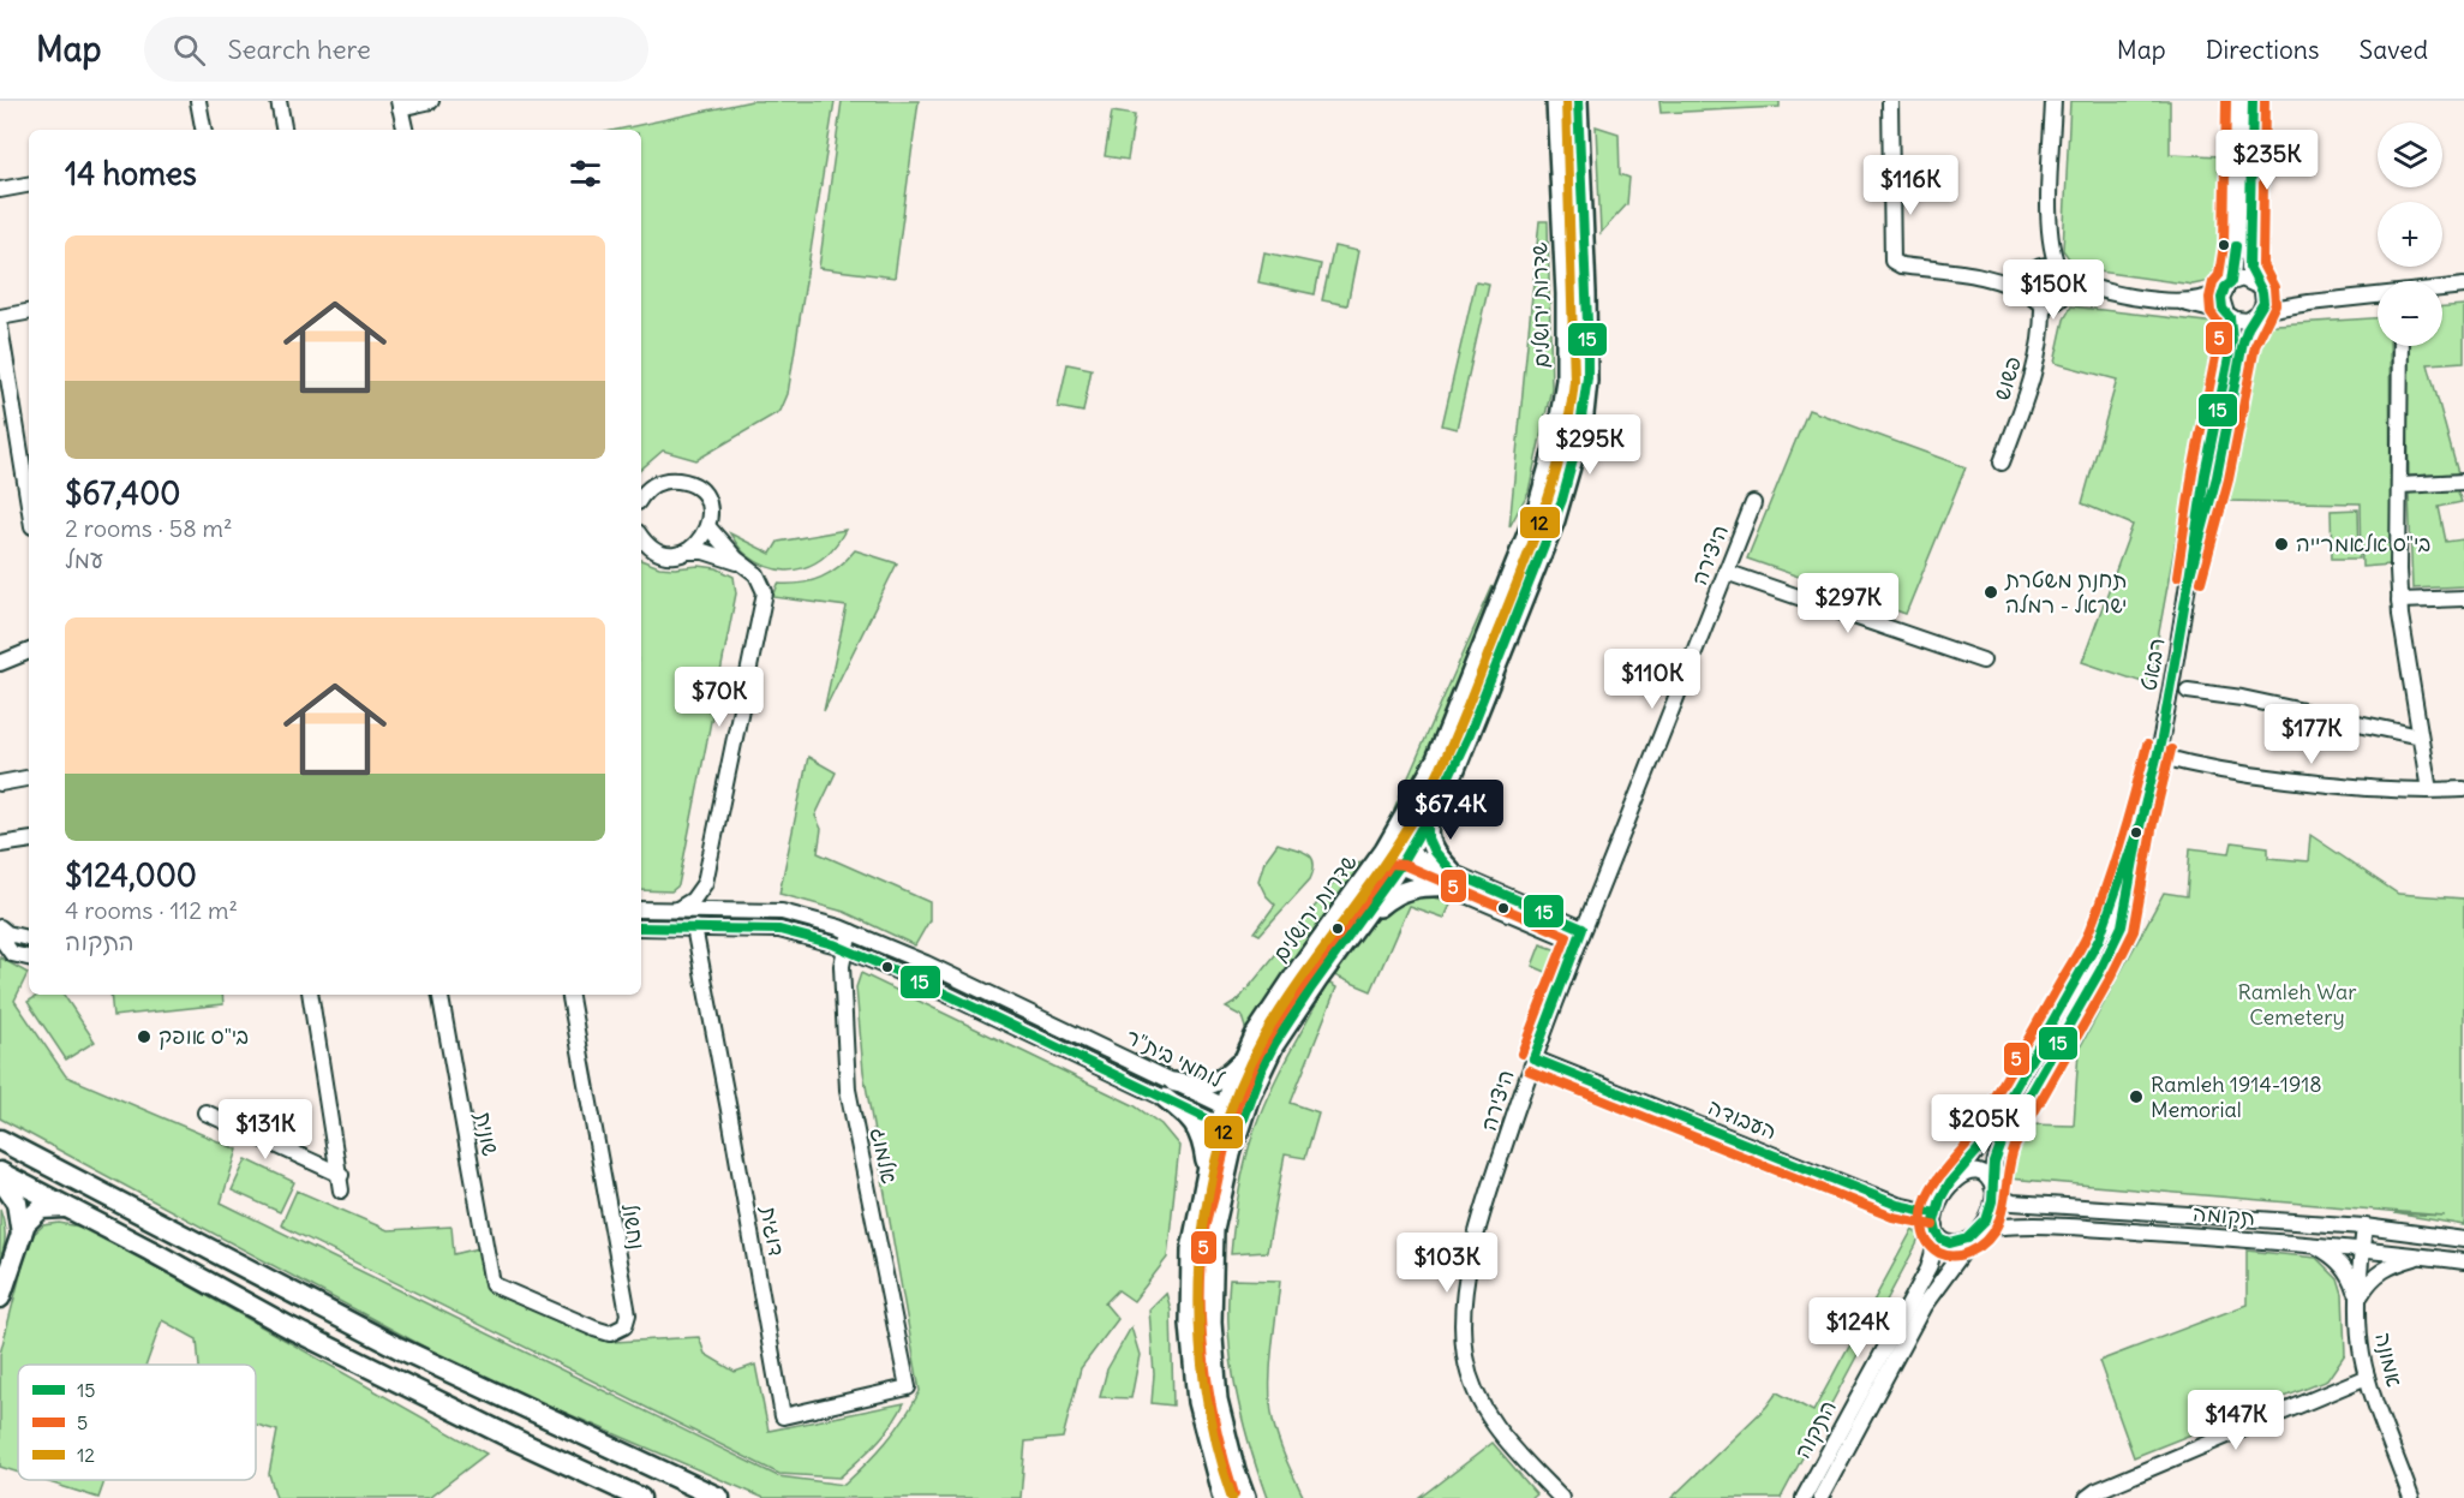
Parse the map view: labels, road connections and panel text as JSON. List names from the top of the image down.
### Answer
{
  "streets": {
    "main road": ["שדרות ירושלים"],
    "street": [
      "פשוש",
      "היצירה",
      "רבאט",
      "לוחמי בית\"ר",
      "העבודה",
      "שונית",
      "אלמוג",
      "תקומה",
      "נחשול",
      "דוגית",
      "אמונה",
      "התקוה"
    ]
  },
  "crossings": [
    ["שדרות ירושלים", "לוחמי בית\"ר"],
    ["היצירה", "העבודה"],
    ["רבאט", "העבודה"],
    ["רבאט", "תקומה"],
    ["רבאט", "התקוה"],
    ["לוחמי בית\"ר", "אלמוג"],
    ["לוחמי בית\"ר", "דוגית"],
    ["העבודה", "תקומה"],
    ["העבודה", "התקוה"],
    ["שונית", "נחשול"],
    ["אלמוג", "דוגית"],
    ["תקומה", "אמונה"],
    ["תקומה", "התקוה"]
  ],
  "parks": ["Ramleh War Cemetery"],
  "places": [
    "בי\"ס אלאמרייה",
    "תחנת משטרת ישראל - רמלה",
    "בי\"ס אופק",
    "Ramleh 1914-1918 Memorial"
  ],
  "lines": ["transit line 15", "transit line 5", "transit line 12"],
  "legend": ["15", "5", "12"],
  "page": {
    "header": "Map",
    "search": "Search here",
    "nav": ["Map", "Directions", "Saved"],
    "map_buttons": ["+", "−"],
    "price": [
      "$235K",
      "$116K",
      "$150K",
      "$295K",
      "$297K",
      "$110K",
      "$70K",
      "$177K",
      "$67.4K",
      "$205K",
      "$131K",
      "$103K",
      "$124K",
      "$147K"
    ],
    "heading": "14 homes",
    "list": [
      {
        "name": "$67,400",
        "note": "2 rooms · 58 m² · עמל"
      },
      {
        "name": "$124,000",
        "note": "4 rooms · 112 m² · התקוה"
      }
    ]
  }
}
